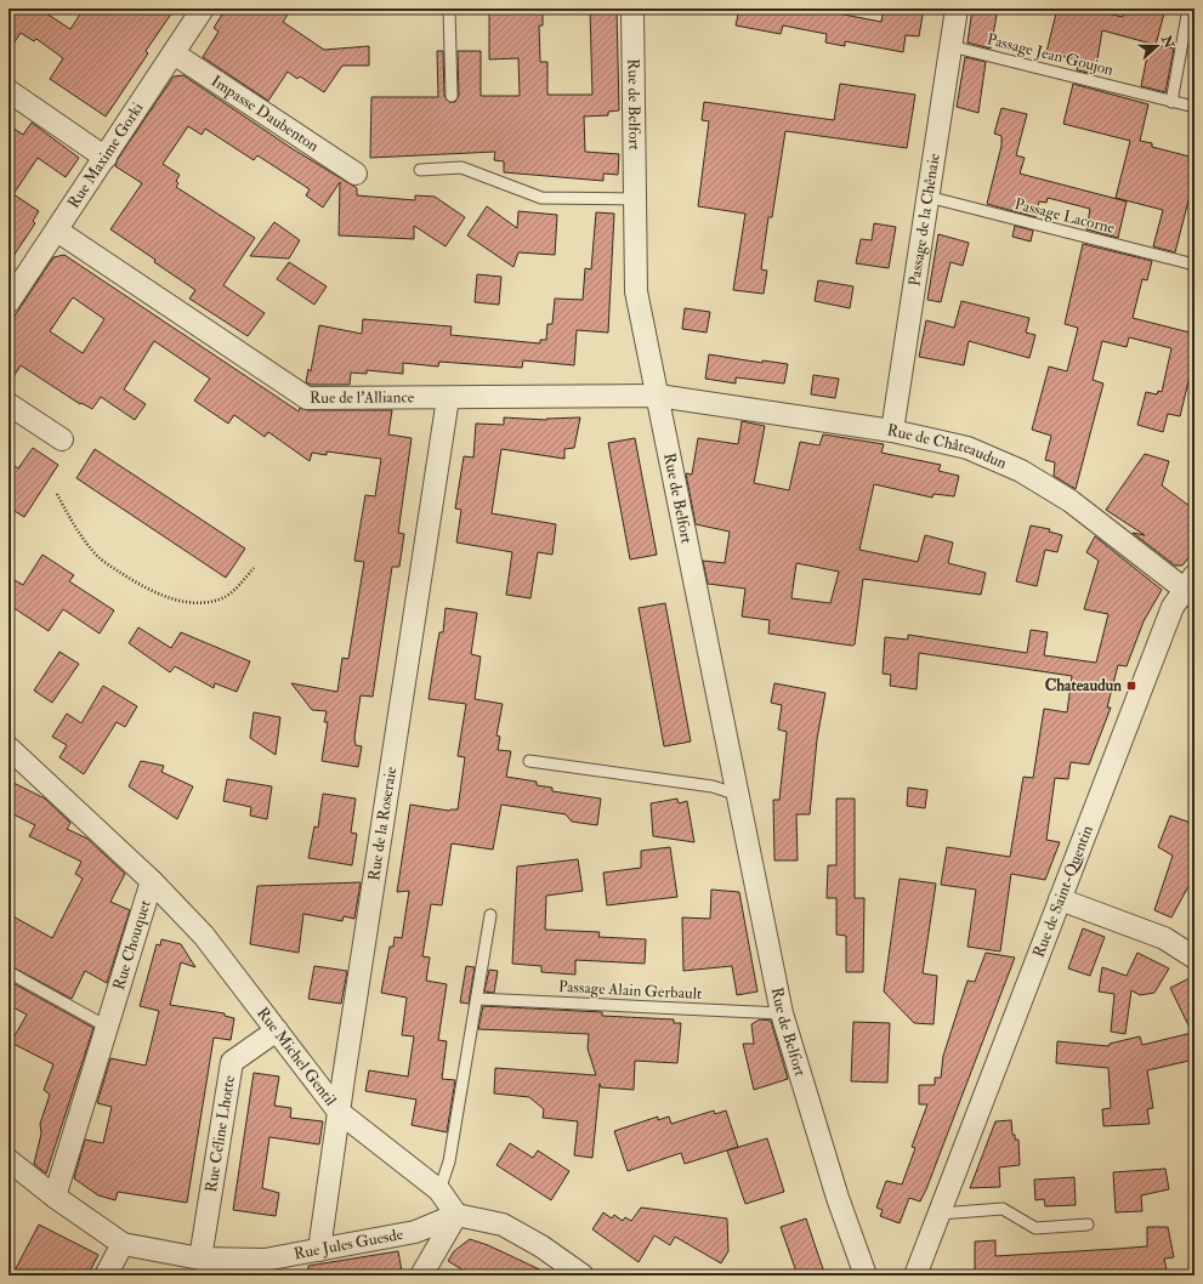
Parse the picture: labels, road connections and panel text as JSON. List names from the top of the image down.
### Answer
{
  "streets": {
    "street": [
      "Rue de Belfort",
      "Impasse Daubenton",
      "Rue Maxime Gorki",
      "Passage de la Chênaie",
      "Rue de l'Alliance",
      "Rue de Châteaudun",
      "Rue de la Roseraie",
      "Rue de Saint-Quentin",
      "Rue Chouquet",
      "Rue Michel Gentil",
      "Rue Céline Lhotte",
      "Rue Jules Guesde"
    ],
    "lane": ["Passage Jean Goujon", "Passage Lacorne", "Passage Alain Gerbault"]
  },
  "crossings": [
    ["Passage Jean Goujon", "Passage de la Chênaie"],
    ["Rue de Belfort", "Rue de l'Alliance"],
    ["Rue de Belfort", "Rue de Châteaudun"],
    ["Rue de Belfort", "Passage Alain Gerbault"],
    ["Impasse Daubenton", "Rue Maxime Gorki"],
    ["Rue Maxime Gorki", "Rue de l'Alliance"],
    ["Passage Lacorne", "Passage de la Chênaie"],
    ["Passage de la Chênaie", "Rue de Châteaudun"],
    ["Rue de l'Alliance", "Rue de Châteaudun"],
    ["Rue de l'Alliance", "Rue de la Roseraie"],
    ["Rue de Châteaudun", "Rue de Saint-Quentin"],
    ["Rue de la Roseraie", "Rue Michel Gentil"],
    ["Rue de la Roseraie", "Rue Jules Guesde"],
    ["Rue Chouquet", "Rue Michel Gentil"],
    ["Rue Chouquet", "Rue Jules Guesde"],
    ["Rue Michel Gentil", "Rue Céline Lhotte"],
    ["Rue Michel Gentil", "Rue Jules Guesde"],
    ["Rue Céline Lhotte", "Rue Jules Guesde"]
  ],
  "places": {
    "transit": ["Chateaudun"]
  },
  "north": "right"
}
